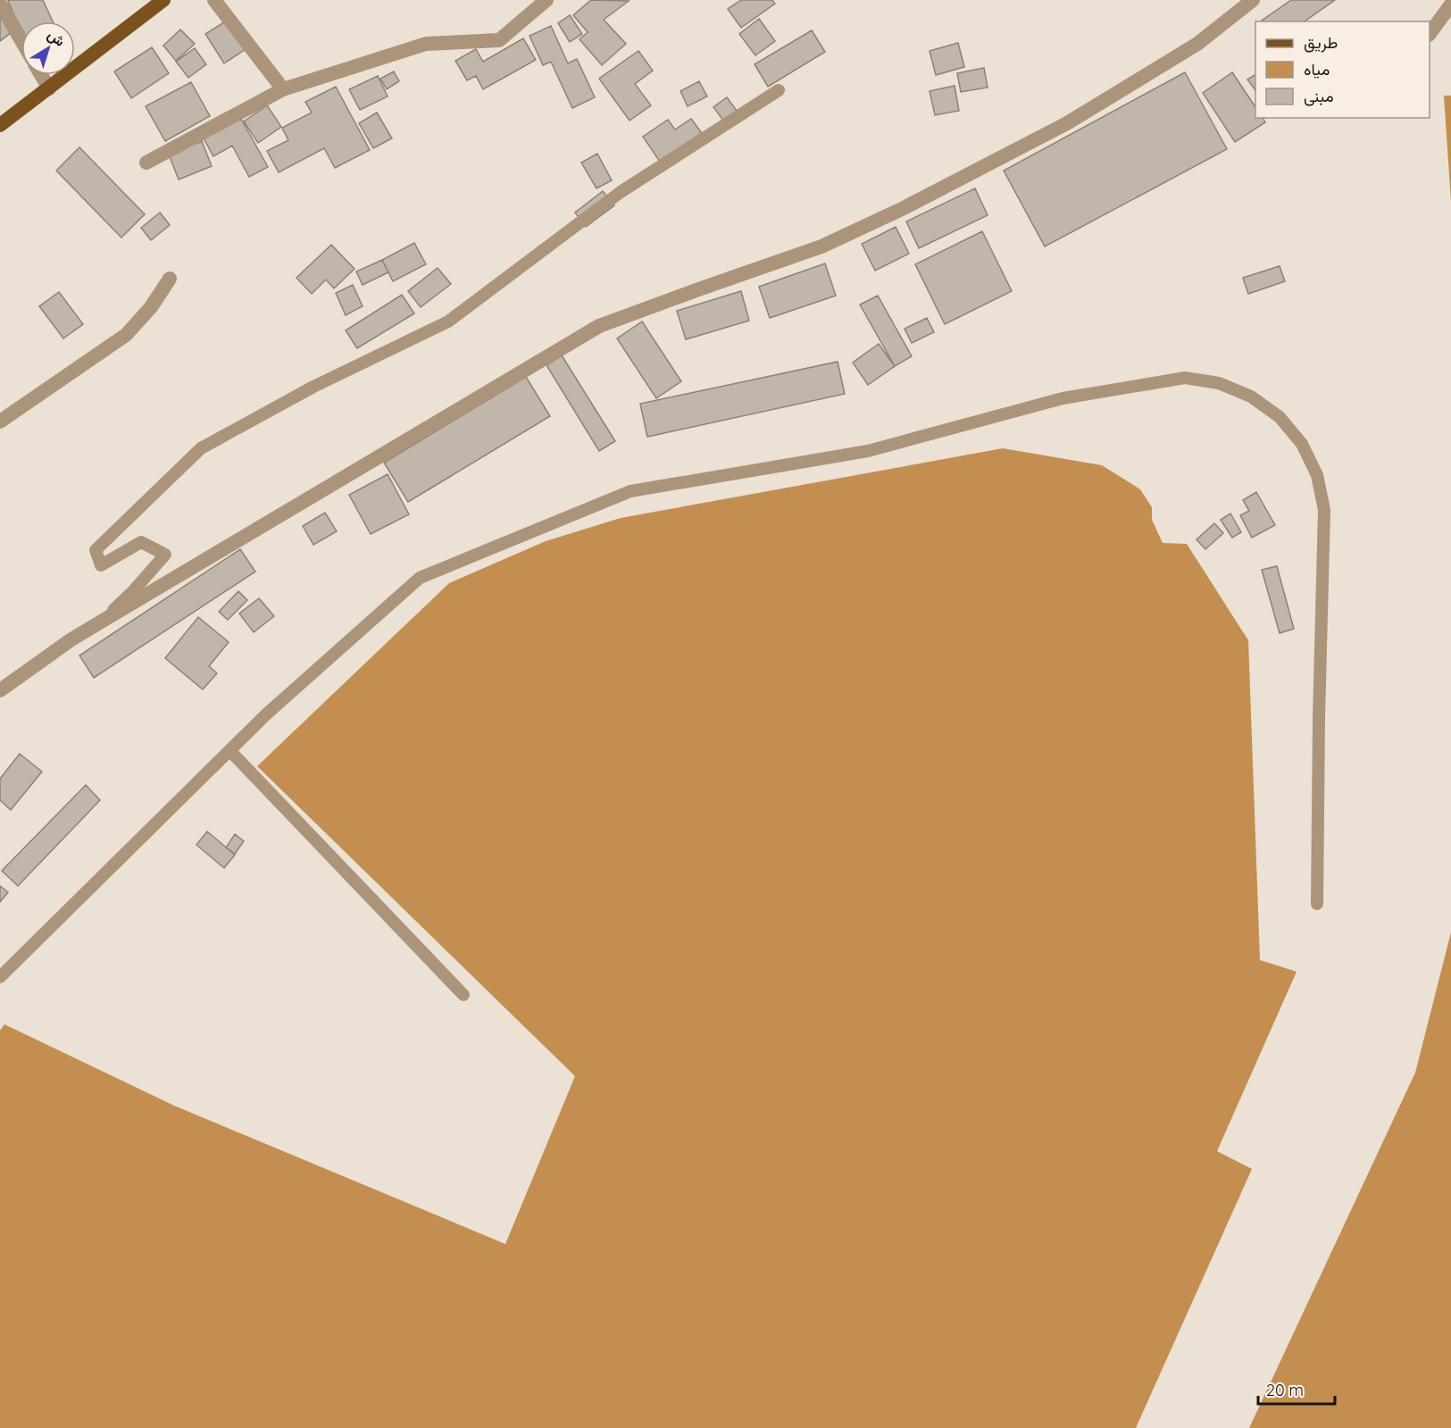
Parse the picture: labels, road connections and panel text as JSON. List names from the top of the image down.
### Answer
{
  "legend": ["طريق", "مياه", "مبنى"],
  "scale_bar": "20 m",
  "north": "top right"
}
